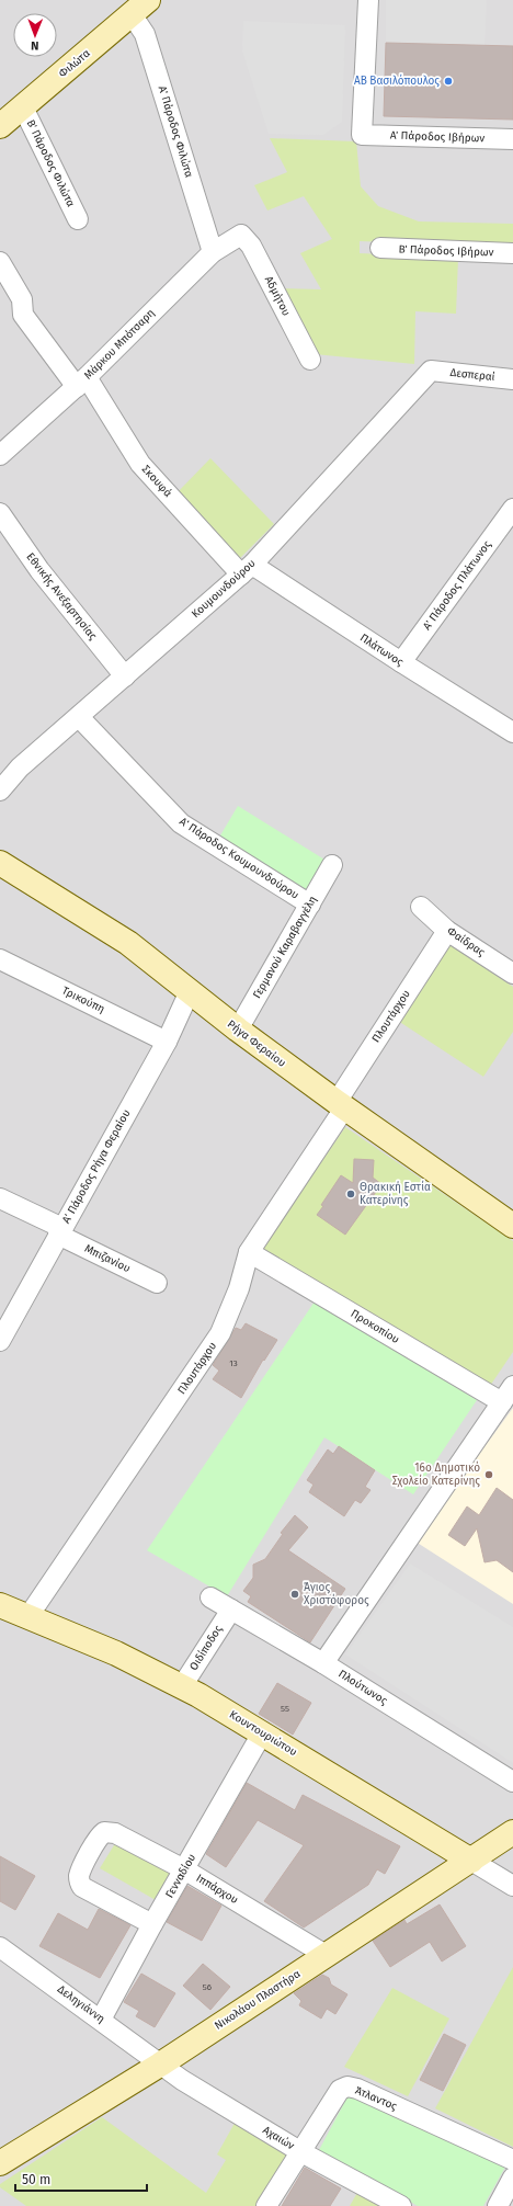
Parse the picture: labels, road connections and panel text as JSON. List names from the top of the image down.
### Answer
{
  "streets": {
    "street": [
      "Φιλώτα",
      "Α΄ Πάροδος Φιλώτα",
      "Α΄ Πάροδος Ιβήρων",
      "Β΄ Πάροδος Φιλώτα",
      "Β΄ Πάροδος Ιβήρων",
      "Αδμήτου",
      "Μάρκου Μπότσαρη",
      "Δεσπεραί",
      "Σκουφά",
      "Α΄ Πάροδος Πλάτωνος",
      "Κουμουνδούρου",
      "Εθνικής Ανεξαρτησίας",
      "Πλάτωνος",
      "Α΄ Πάροδος Κουμουνδούρου",
      "Φαίδρας",
      "Γερμανού Καραβαγγέλη",
      "Τρικούπη",
      "Πλουτάρχου",
      "Ρήγα Φεραίου",
      "Α΄ Πάροδος Ρήγα Φεραίου",
      "Μπιζανίου",
      "Προκοπίου",
      "Οιδίποδος",
      "Πλούτωνος",
      "Κουντουριώτου",
      "Γενναδίου",
      "Ιππάρχου",
      "Νικολάου Πλαστήρα",
      "Δεληγιάννη",
      "Άτλαντος",
      "Αχαιών"
    ]
  },
  "crossings": [
    ["Φιλώτα", "Α΄ Πάροδος Φιλώτα"],
    ["Φιλώτα", "Β΄ Πάροδος Φιλώτα"],
    ["Α΄ Πάροδος Φιλώτα", "Μάρκου Μπότσαρη"],
    ["Αδμήτου", "Μάρκου Μπότσαρη"],
    ["Μάρκου Μπότσαρη", "Σκουφά"],
    ["Δεσπεραί", "Κουμουνδούρου"],
    ["Σκουφά", "Κουμουνδούρου"],
    ["Σκουφά", "Πλάτωνος"],
    ["Α΄ Πάροδος Πλάτωνος", "Πλάτωνος"],
    ["Κουμουνδούρου", "Εθνικής Ανεξαρτησίας"],
    ["Κουμουνδούρου", "Πλάτωνος"],
    ["Κουμουνδούρου", "Α΄ Πάροδος Κουμουνδούρου"],
    ["Α΄ Πάροδος Κουμουνδούρου", "Γερμανού Καραβαγγέλη"],
    ["Φαίδρας", "Πλουτάρχου"],
    ["Γερμανού Καραβαγγέλη", "Ρήγα Φεραίου"],
    ["Τρικούπη", "Α΄ Πάροδος Ρήγα Φεραίου"],
    ["Πλουτάρχου", "Ρήγα Φεραίου"],
    ["Πλουτάρχου", "Προκοπίου"],
    ["Πλουτάρχου", "Κουντουριώτου"],
    ["Ρήγα Φεραίου", "Α΄ Πάροδος Ρήγα Φεραίου"],
    ["Α΄ Πάροδος Ρήγα Φεραίου", "Μπιζανίου"],
    ["Οιδίποδος", "Πλούτωνος"],
    ["Οιδίποδος", "Κουντουριώτου"],
    ["Κουντουριώτου", "Γενναδίου"],
    ["Κουντουριώτου", "Νικολάου Πλαστήρα"],
    ["Γενναδίου", "Ιππάρχου"],
    ["Γενναδίου", "Δεληγιάννη"],
    ["Ιππάρχου", "Νικολάου Πλαστήρα"],
    ["Νικολάου Πλαστήρα", "Δεληγιάννη"],
    ["Νικολάου Πλαστήρα", "Αχαιών"],
    ["Δεληγιάννη", "Αχαιών"],
    ["Άτλαντος", "Αχαιών"]
  ],
  "places": [
    "ΑΒ Βασιλόπουλος",
    "Θρακική Εστία Κατερίνης",
    "16ο Δημοτικό Σχολείο Κατερίνης",
    "Άγιος Χριστόφορος"
  ],
  "house_numbers": ["13", "55", "56"],
  "scale_bar": "50 m",
  "north": "bottom"
}
